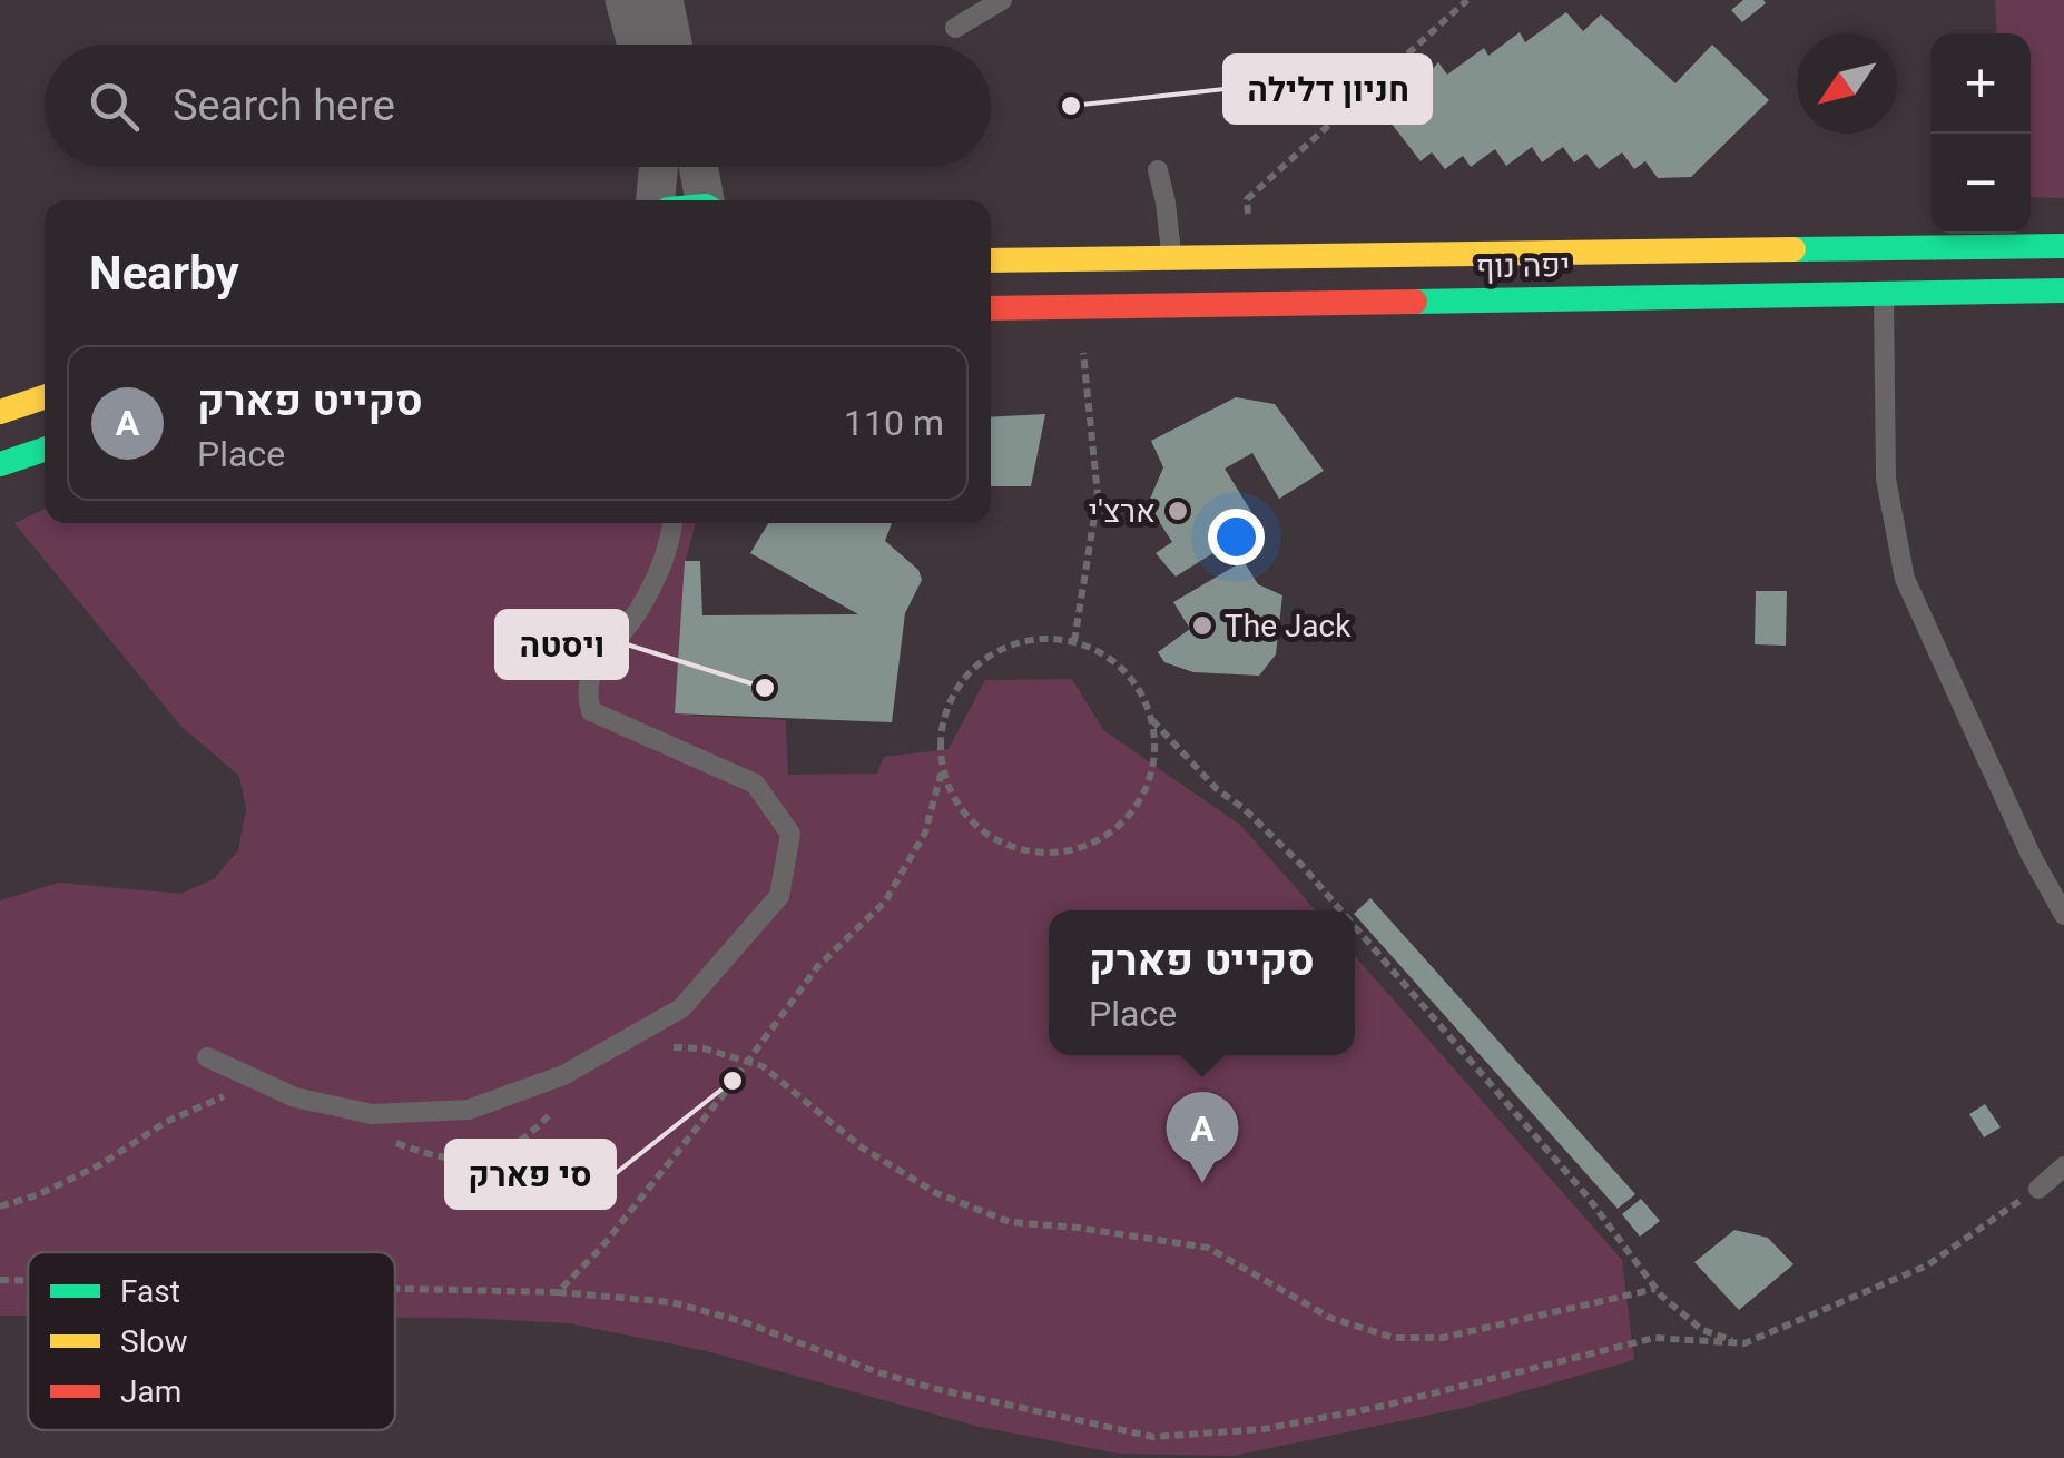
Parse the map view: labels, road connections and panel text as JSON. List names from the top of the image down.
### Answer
{
  "streets": {
    "main road": ["יפה נוף"]
  },
  "places": [
    "חניון דלילה",
    "ארצ'י",
    "The Jack",
    "ויסטה",
    "סי פארק"
  ],
  "legend": ["Fast", "Slow", "Jam"],
  "north": "bottom left",
  "page": {
    "map_buttons": ["+", "−"],
    "search": "Search here",
    "heading": "Nearby",
    "list": [
      {
        "mark": "A",
        "name": "סקייט פארק",
        "note": "Place",
        "value": "110 m"
      }
    ],
    "popup": ["סקייט פארק", "Place"],
    "pins": "A"
  }
}
